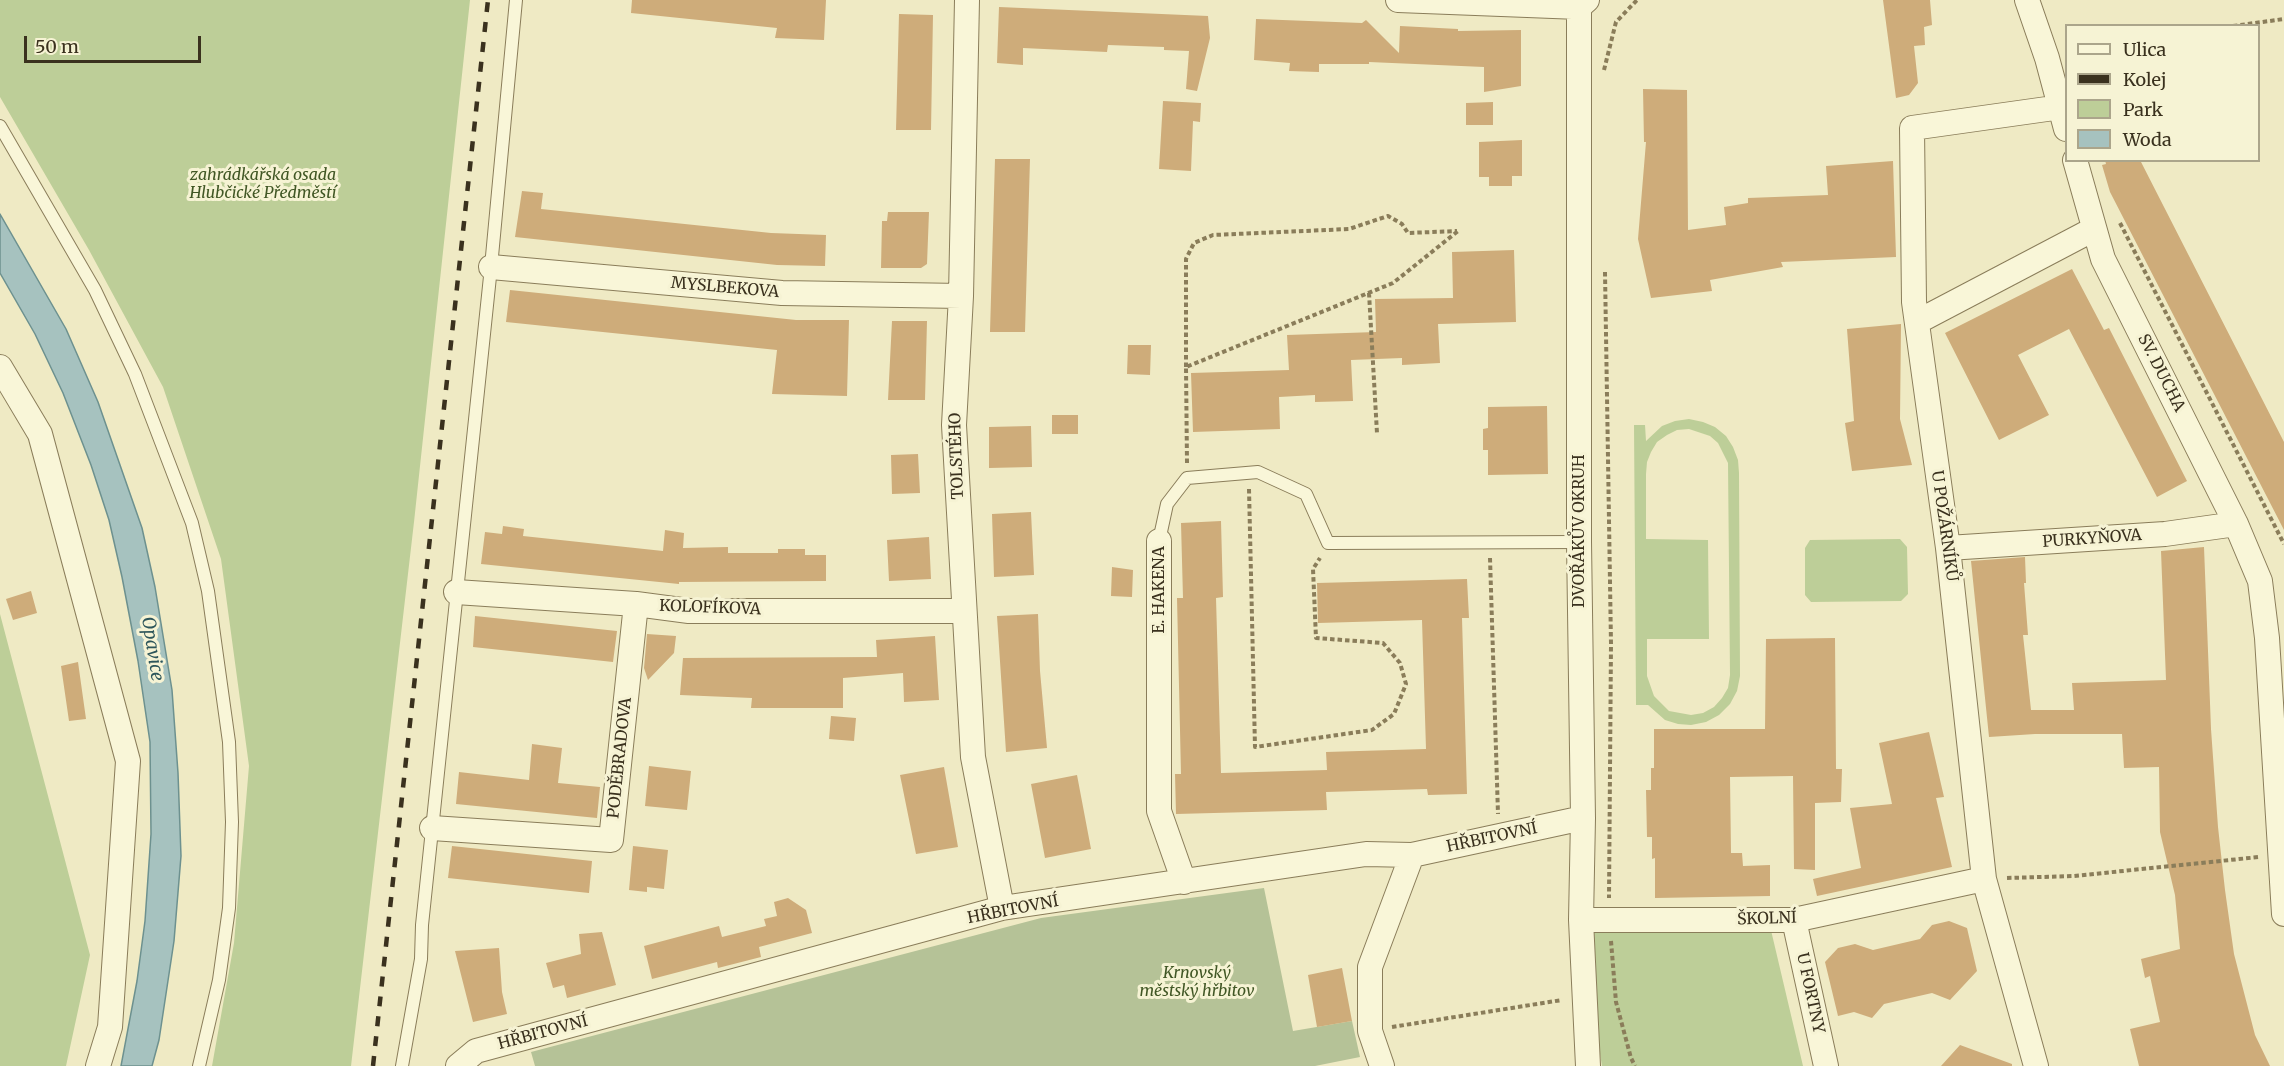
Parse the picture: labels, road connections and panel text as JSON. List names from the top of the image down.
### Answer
{
  "streets": {
    "street": [
      "MYSLBEKOVA",
      "SV. DUCHA",
      "TOLSTÉHO",
      "U POŽÁRNÍKŮ",
      "DVOŘÁKŮV OKRUH",
      "PURKYŇOVA",
      "E. HAKENA",
      "KOLOFÍKOVA",
      "PODĚBRADOVA",
      "HŘBITOVNÍ",
      "ŠKOLNÍ",
      "U FORTNY"
    ]
  },
  "crossings": [
    ["MYSLBEKOVA", "TOLSTÉHO"],
    ["SV. DUCHA", "PURKYŇOVA"],
    ["TOLSTÉHO", "KOLOFÍKOVA"],
    ["TOLSTÉHO", "HŘBITOVNÍ"],
    ["U POŽÁRNÍKŮ", "PURKYŇOVA"],
    ["U POŽÁRNÍKŮ", "ŠKOLNÍ"],
    ["DVOŘÁKŮV OKRUH", "HŘBITOVNÍ"],
    ["DVOŘÁKŮV OKRUH", "ŠKOLNÍ"],
    ["E. HAKENA", "HŘBITOVNÍ"],
    ["KOLOFÍKOVA", "PODĚBRADOVA"],
    ["ŠKOLNÍ", "U FORTNY"]
  ],
  "water": ["Opavice"],
  "parks": ["zahrádkářská osada Hlubčické Předměstí", "Krnovský městský hřbitov"],
  "legend": [
    "Ulica",
    "Kolej",
    "Park",
    "Woda"
  ],
  "scale_bar": "50 m"
}
